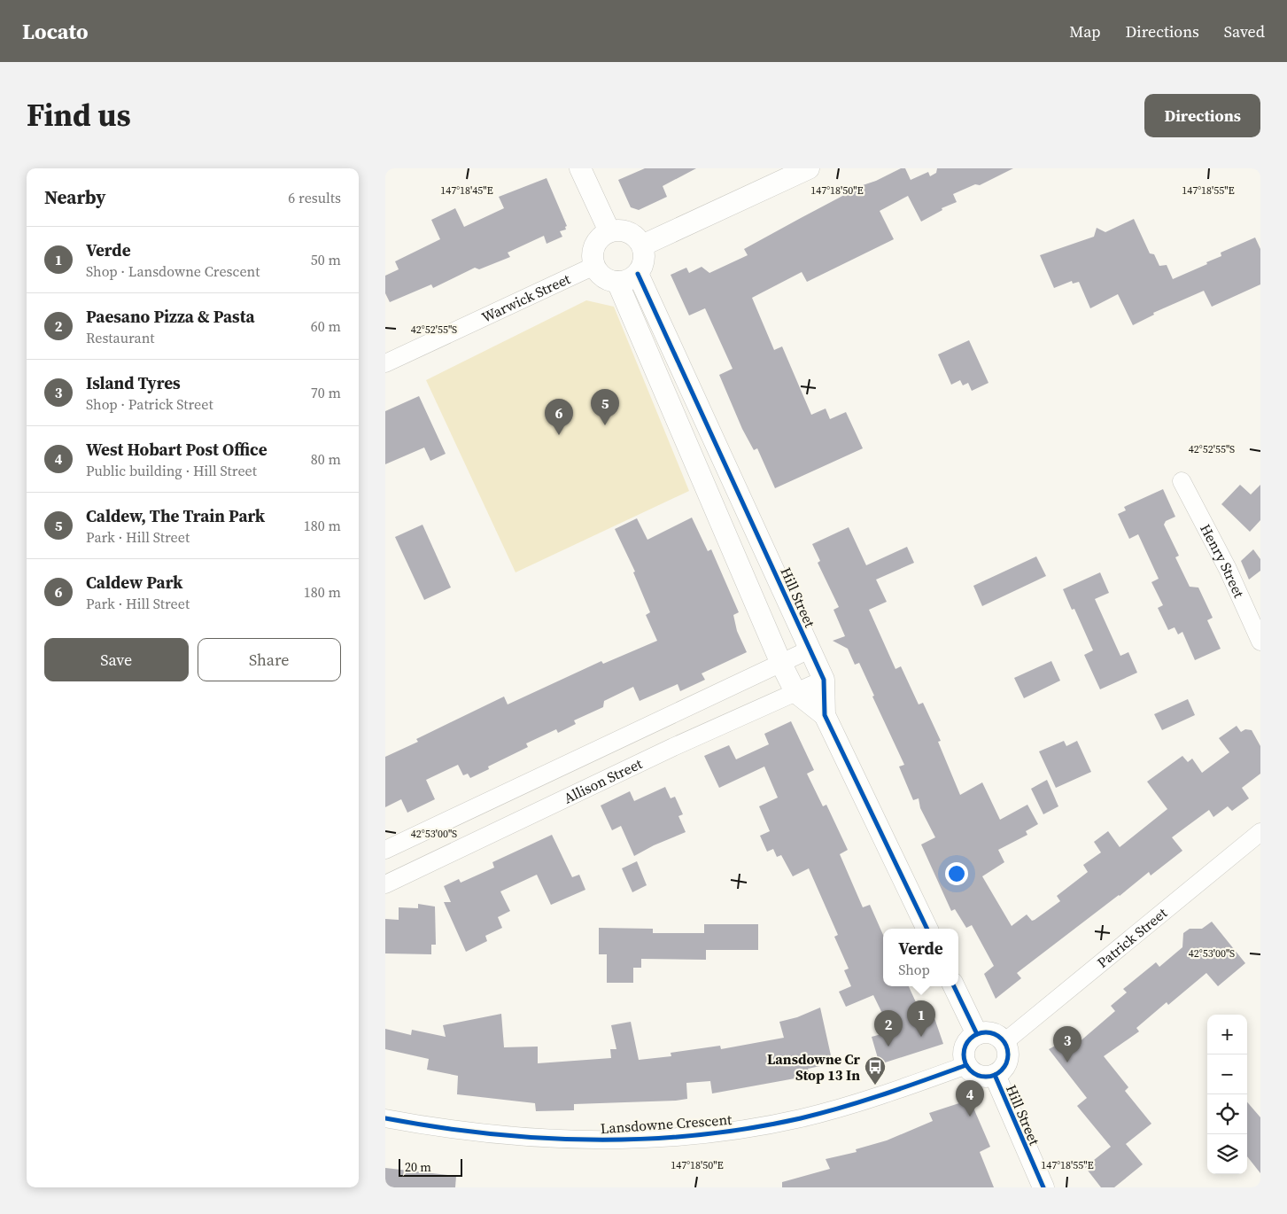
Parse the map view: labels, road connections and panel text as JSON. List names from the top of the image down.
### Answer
{
  "streets": {
    "street": [
      "Warwick Street",
      "Henry Street",
      "Hill Street",
      "Allison Street",
      "Patrick Street",
      "Lansdowne Crescent"
    ]
  },
  "crossings": [
    ["Warwick Street", "Hill Street"],
    ["Hill Street", "Allison Street"],
    ["Hill Street", "Patrick Street"],
    ["Hill Street", "Lansdowne Crescent"],
    ["Patrick Street", "Lansdowne Crescent"]
  ],
  "places": {
    "bus stop": ["Lansdowne Cr Stop 13 In"]
  },
  "scale_bar": "20 m",
  "page": {
    "header": "Locato",
    "nav": ["Map", "Directions", "Saved"],
    "title": "Find us",
    "buttons": [
      "Directions",
      ["Save", "Share"]
    ],
    "heading": ["Nearby", "6 results"],
    "list": [
      {
        "mark": "1",
        "name": "Verde",
        "note": "Shop · Lansdowne Crescent",
        "value": "50 m"
      },
      {
        "mark": "2",
        "name": "Paesano Pizza & Pasta",
        "note": "Restaurant",
        "value": "60 m"
      },
      {
        "mark": "3",
        "name": "Island Tyres",
        "note": "Shop · Patrick Street",
        "value": "70 m"
      },
      {
        "mark": "4",
        "name": "West Hobart Post Office",
        "note": "Public building · Hill Street",
        "value": "80 m"
      },
      {
        "mark": "5",
        "name": "Caldew, The Train Park",
        "note": "Park · Hill Street",
        "value": "180 m"
      },
      {
        "mark": "6",
        "name": "Caldew Park",
        "note": "Park · Hill Street",
        "value": "180 m"
      }
    ],
    "pins": [
      "5",
      "6",
      "1",
      "2",
      "3",
      "4"
    ],
    "popup": ["Verde", "Shop"],
    "map_buttons": ["+", "−"],
    "scale": "20 m"
  },
  "coordinates": [
    "147°18'45\"E",
    "147°18'50\"E",
    "147°18'55\"E",
    "42°52'55\"S",
    "42°53'00\"S"
  ]
}
